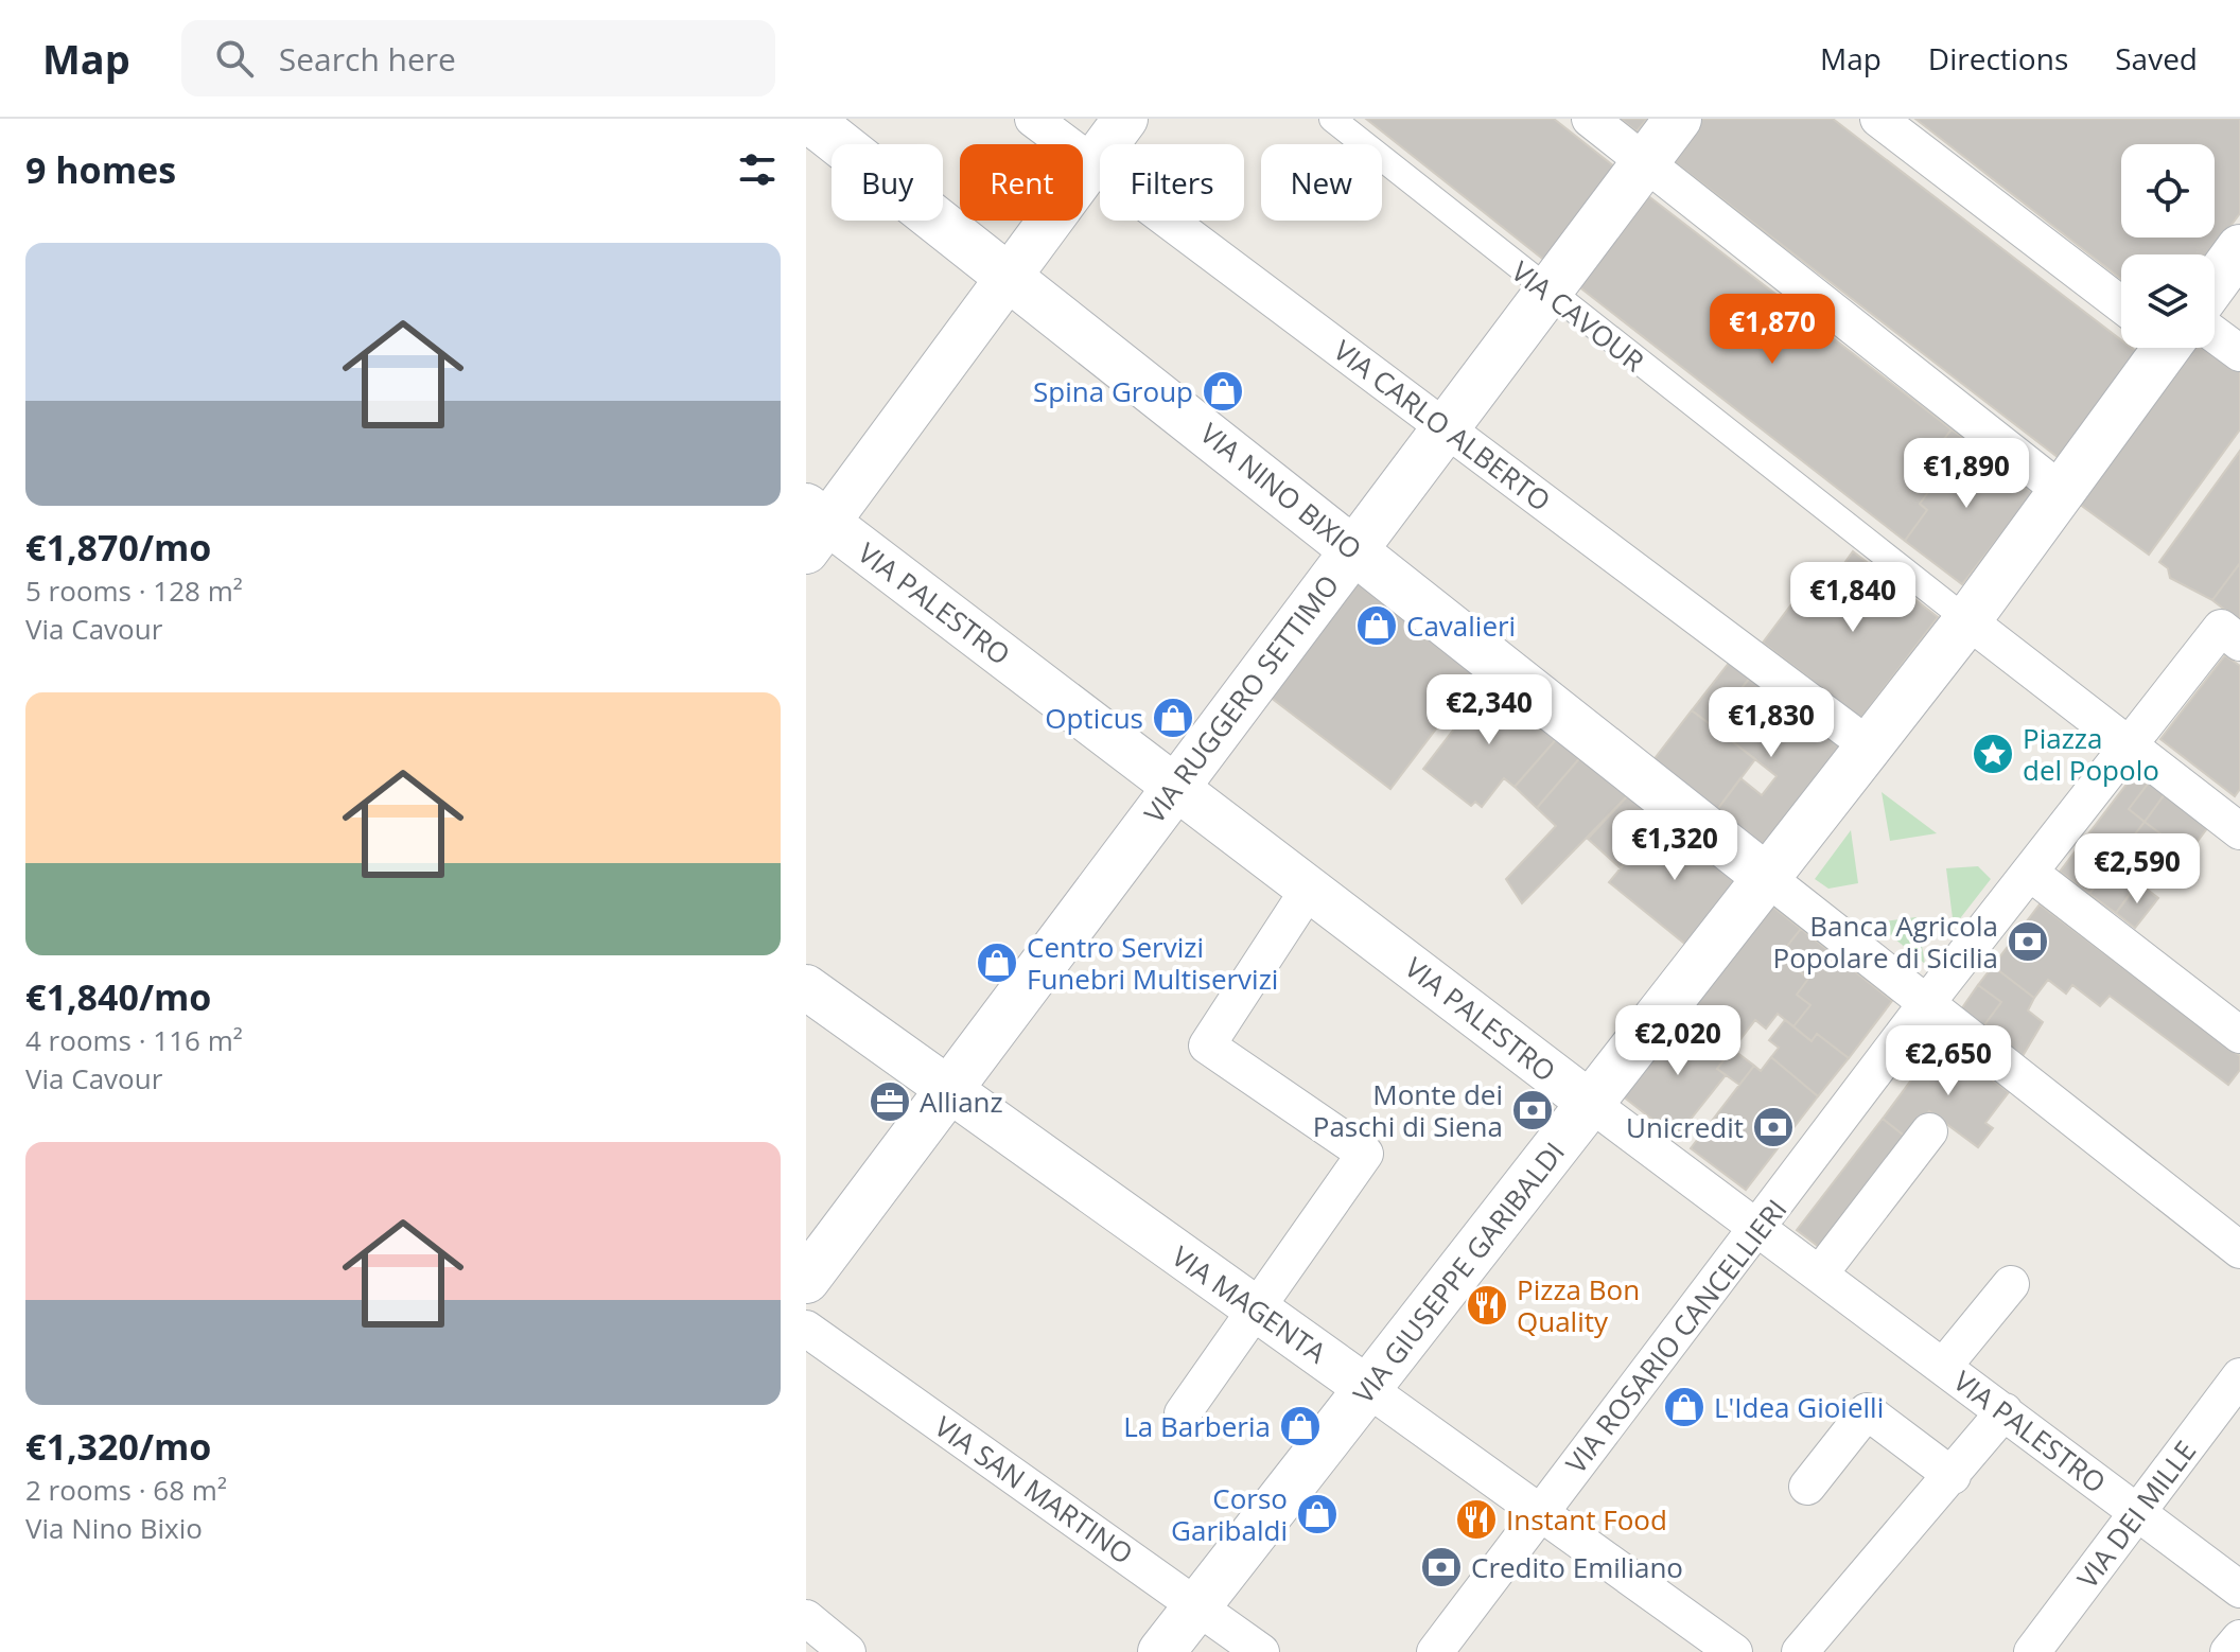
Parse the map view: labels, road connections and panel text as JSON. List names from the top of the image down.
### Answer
{
  "streets": {
    "main road": ["VIA NINO BIXIO", "VIA RUGGERO SETTIMO", "VIA GIUSEPPE GARIBALDI"],
    "street": [
      "VIA CAVOUR",
      "VIA CARLO ALBERTO",
      "VIA PALESTRO",
      "VIA MAGENTA",
      "VIA ROSARIO CANCELLIERI",
      "VIA SAN MARTINO",
      "VIA DEI MILLE"
    ]
  },
  "crossings": [
    ["VIA CAVOUR", "VIA RUGGERO SETTIMO"],
    ["VIA CAVOUR", "VIA GIUSEPPE GARIBALDI"],
    ["VIA CARLO ALBERTO", "VIA RUGGERO SETTIMO"],
    ["VIA CARLO ALBERTO", "VIA GIUSEPPE GARIBALDI"],
    ["VIA NINO BIXIO", "VIA RUGGERO SETTIMO"],
    ["VIA NINO BIXIO", "VIA GIUSEPPE GARIBALDI"],
    ["VIA PALESTRO", "VIA RUGGERO SETTIMO"],
    ["VIA PALESTRO", "VIA GIUSEPPE GARIBALDI"],
    ["VIA PALESTRO", "VIA ROSARIO CANCELLIERI"],
    ["VIA PALESTRO", "VIA DEI MILLE"],
    ["VIA RUGGERO SETTIMO", "VIA MAGENTA"],
    ["VIA GIUSEPPE GARIBALDI", "VIA MAGENTA"],
    ["VIA GIUSEPPE GARIBALDI", "VIA SAN MARTINO"],
    ["VIA MAGENTA", "VIA ROSARIO CANCELLIERI"]
  ],
  "places": {
    "shop": [
      "Spina Group",
      "Cavalieri",
      "Opticus",
      "Centro Servizi Funebri Multiservizi",
      "L'Idea Gioielli",
      "La Barberia",
      "Corso Garibaldi"
    ],
    "place": ["Piazza del Popolo"],
    "bank": [
      "Banca Agricola Popolare di Sicilia",
      "Monte dei Paschi di Siena",
      "Unicredit",
      "Credito Emiliano"
    ],
    "office": ["Allianz"],
    "restaurant": ["Pizza Bon Quality", "Instant Food"]
  },
  "page": {
    "header": "Map",
    "search": "Search here",
    "nav": ["Map", "Directions", "Saved"],
    "heading": "9 homes",
    "chip": [
      "Buy",
      "Rent",
      "Filters",
      "New"
    ],
    "list": [
      {
        "name": "€1,870/mo",
        "note": "5 rooms · 128 m² · Via Cavour"
      },
      {
        "name": "€1,840/mo",
        "note": "4 rooms · 116 m² · Via Cavour"
      },
      {
        "name": "€1,320/mo",
        "note": "2 rooms · 68 m² · Via Nino Bixio"
      }
    ],
    "price": [
      "€1,870",
      "€1,890",
      "€1,840",
      "€2,340",
      "€1,830",
      "€1,320",
      "€2,590",
      "€2,020",
      "€2,650"
    ]
  }
}
